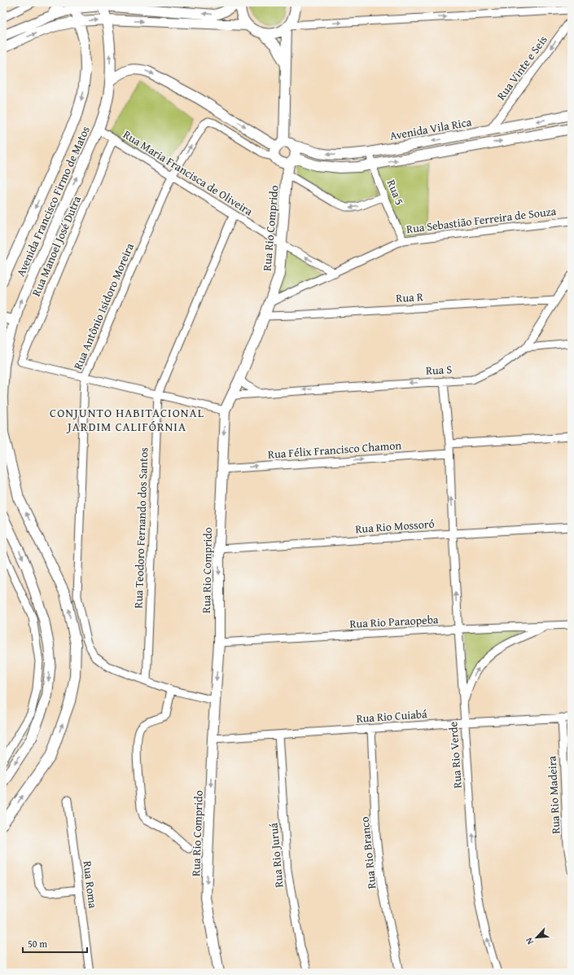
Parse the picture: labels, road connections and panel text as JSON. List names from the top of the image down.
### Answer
{
  "streets": {
    "street": [
      "Rua Vinte e Seis",
      "Avenida Vila Rica",
      "Rua Maria Francisca de Oliveira",
      "Rua 5",
      "Avenida Francisco Firmo de Matos",
      "Rua Sebastião Ferreira de Souza",
      "Rua Rio Comprido",
      "Rua Manoel José Dutra",
      "Rua R",
      "Rua Antônio Isidoro Moreira",
      "Rua S",
      "Rua Félix Francisco Chamon",
      "Rua Rio Mossoró",
      "Rua Teodoro Fernando dos Santos",
      "Rua Rio Paraopeba",
      "Rua Rio Cuiabá",
      "Rua Rio Verde",
      "Rua Rio Madeira",
      "Rua Rio Branco",
      "Rua Rio Juruá",
      "Rua Roma"
    ]
  },
  "crossings": [
    ["Rua Vinte e Seis", "Avenida Vila Rica"],
    ["Avenida Vila Rica", "Rua 5"],
    ["Avenida Vila Rica", "Rua Rio Comprido"],
    ["Avenida Vila Rica", "Rua Antônio Isidoro Moreira"],
    ["Rua Maria Francisca de Oliveira", "Avenida Francisco Firmo de Matos"],
    ["Rua Maria Francisca de Oliveira", "Rua Sebastião Ferreira de Souza"],
    ["Rua Maria Francisca de Oliveira", "Rua Rio Comprido"],
    ["Rua Maria Francisca de Oliveira", "Rua Manoel José Dutra"],
    ["Rua Maria Francisca de Oliveira", "Rua Antônio Isidoro Moreira"],
    ["Rua Maria Francisca de Oliveira", "Rua Teodoro Fernando dos Santos"],
    ["Rua 5", "Rua Sebastião Ferreira de Souza"],
    ["Rua Sebastião Ferreira de Souza", "Rua Rio Comprido"],
    ["Rua Rio Comprido", "Rua R"],
    ["Rua Rio Comprido", "Rua Antônio Isidoro Moreira"],
    ["Rua Rio Comprido", "Rua S"],
    ["Rua Rio Comprido", "Rua Félix Francisco Chamon"],
    ["Rua Rio Comprido", "Rua Rio Mossoró"],
    ["Rua Rio Comprido", "Rua Rio Paraopeba"],
    ["Rua Rio Comprido", "Rua Rio Cuiabá"],
    ["Rua Manoel José Dutra", "Rua Antônio Isidoro Moreira"],
    ["Rua R", "Rua S"],
    ["Rua Antônio Isidoro Moreira", "Rua Teodoro Fernando dos Santos"],
    ["Rua S", "Rua Rio Verde"],
    ["Rua Félix Francisco Chamon", "Rua Rio Verde"],
    ["Rua Rio Mossoró", "Rua Rio Verde"],
    ["Rua Rio Paraopeba", "Rua Rio Verde"],
    ["Rua Rio Cuiabá", "Rua Rio Verde"],
    ["Rua Rio Cuiabá", "Rua Rio Madeira"],
    ["Rua Rio Cuiabá", "Rua Rio Branco"],
    ["Rua Rio Cuiabá", "Rua Rio Juruá"]
  ],
  "one_way": [
    "Rua Vinte e Seis",
    "Rua Rio Comprido",
    "Rua S",
    "Rua Félix Francisco Chamon",
    "Rua Rio Verde"
  ],
  "districts": ["CONJUNTO HABITACIONAL JARDIM CALIFÓRNIA"],
  "scale_bar": "50 m",
  "north": "bottom left"
}
